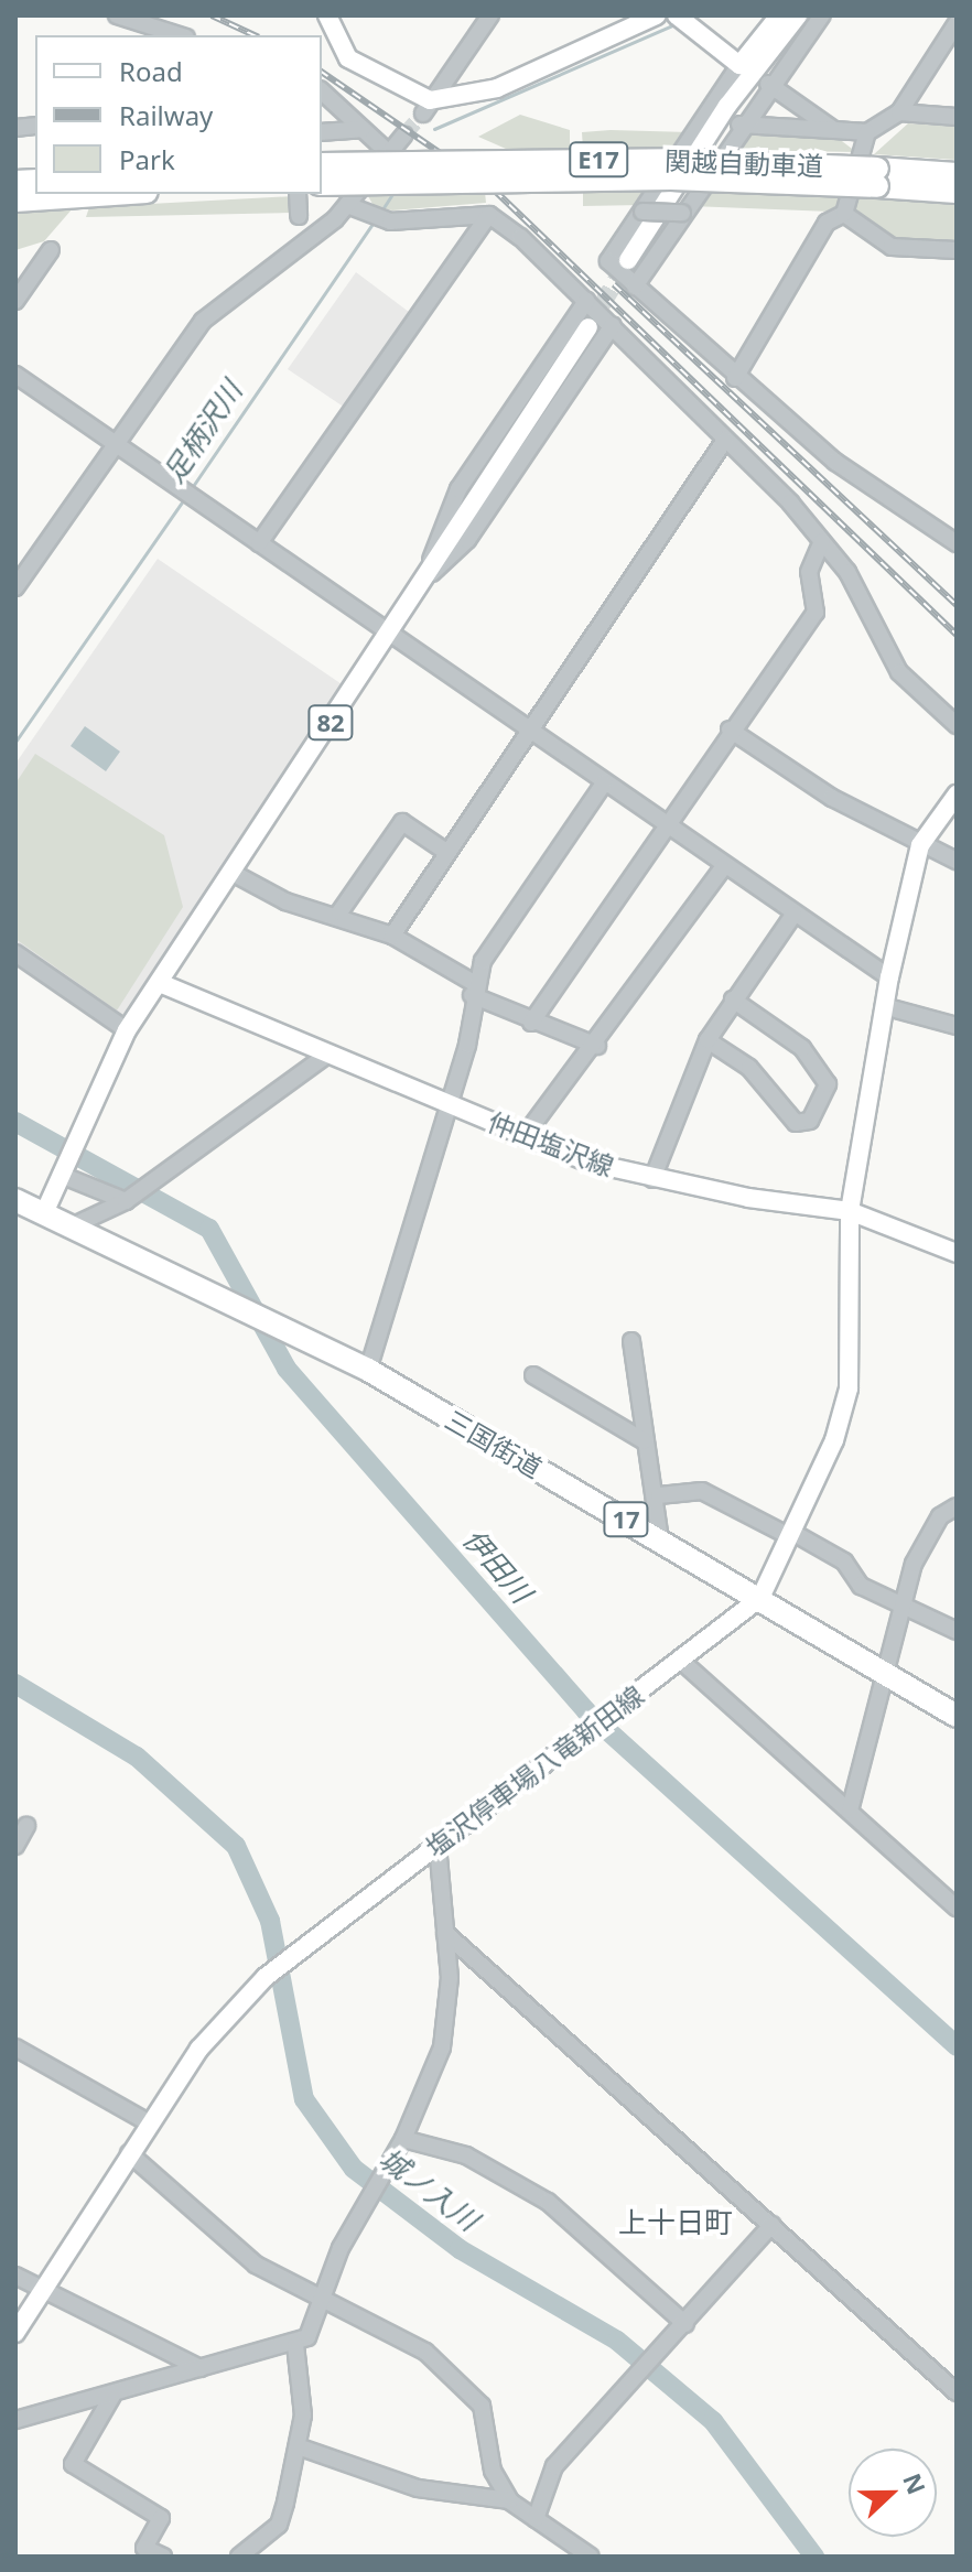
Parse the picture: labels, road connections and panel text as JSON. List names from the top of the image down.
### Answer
{
  "streets": {
    "highway": [
      "E17",
      "関越自動車道",
      "三国街道",
      "17"
    ],
    "main road": ["82", "仲田塩沢線", "塩沢停車場八竜新田線"]
  },
  "crossings": [
    ["82", "仲田塩沢線"],
    ["82", "三国街道"],
    ["三国街道", "塩沢停車場八竜新田線"]
  ],
  "districts": ["上十日町"],
  "water": ["足柄沢川", "伊田川", "城ノ入川"],
  "legend": ["Road", "Railway", "Park"],
  "north": "right"
}
